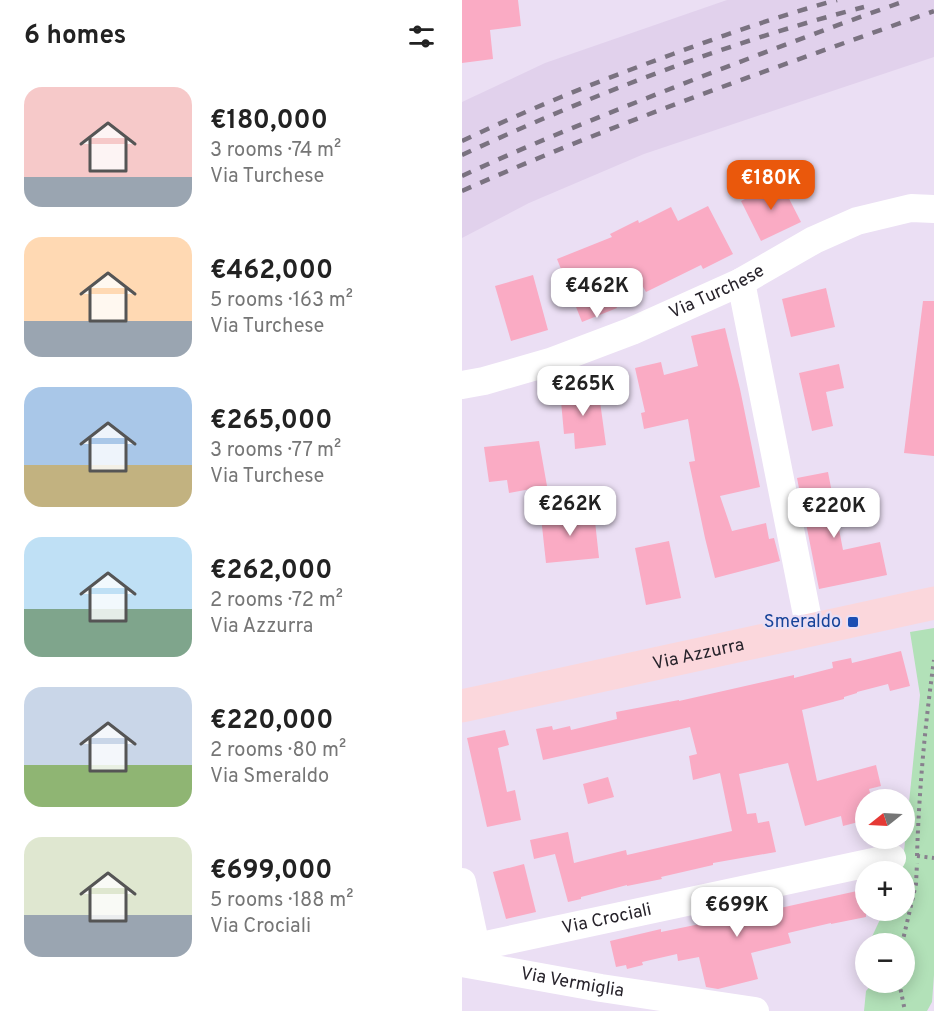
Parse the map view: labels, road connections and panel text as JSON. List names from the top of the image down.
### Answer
{
  "streets": {
    "main road": ["Via Azzurra"],
    "street": ["Via Turchese", "Via Crociali", "Via Vermiglia"]
  },
  "crossings": [
    ["Via Crociali", "Via Vermiglia"]
  ],
  "places": {
    "transit": ["Smeraldo"]
  },
  "north": "left",
  "page": {
    "heading": "6 homes",
    "list": [
      {
        "name": "€180,000",
        "note": "3 rooms · 74 m² · Via Turchese"
      },
      {
        "name": "€462,000",
        "note": "5 rooms · 163 m² · Via Turchese"
      },
      {
        "name": "€265,000",
        "note": "3 rooms · 77 m² · Via Turchese"
      },
      {
        "name": "€262,000",
        "note": "2 rooms · 72 m² · Via Azzurra"
      },
      {
        "name": "€220,000",
        "note": "2 rooms · 80 m² · Via Smeraldo"
      },
      {
        "name": "€699,000",
        "note": "5 rooms · 188 m² · Via Crociali"
      }
    ],
    "price": [
      "€180K",
      "€462K",
      "€265K",
      "€262K",
      "€220K",
      "€699K"
    ],
    "map_buttons": ["+", "−"]
  }
}
